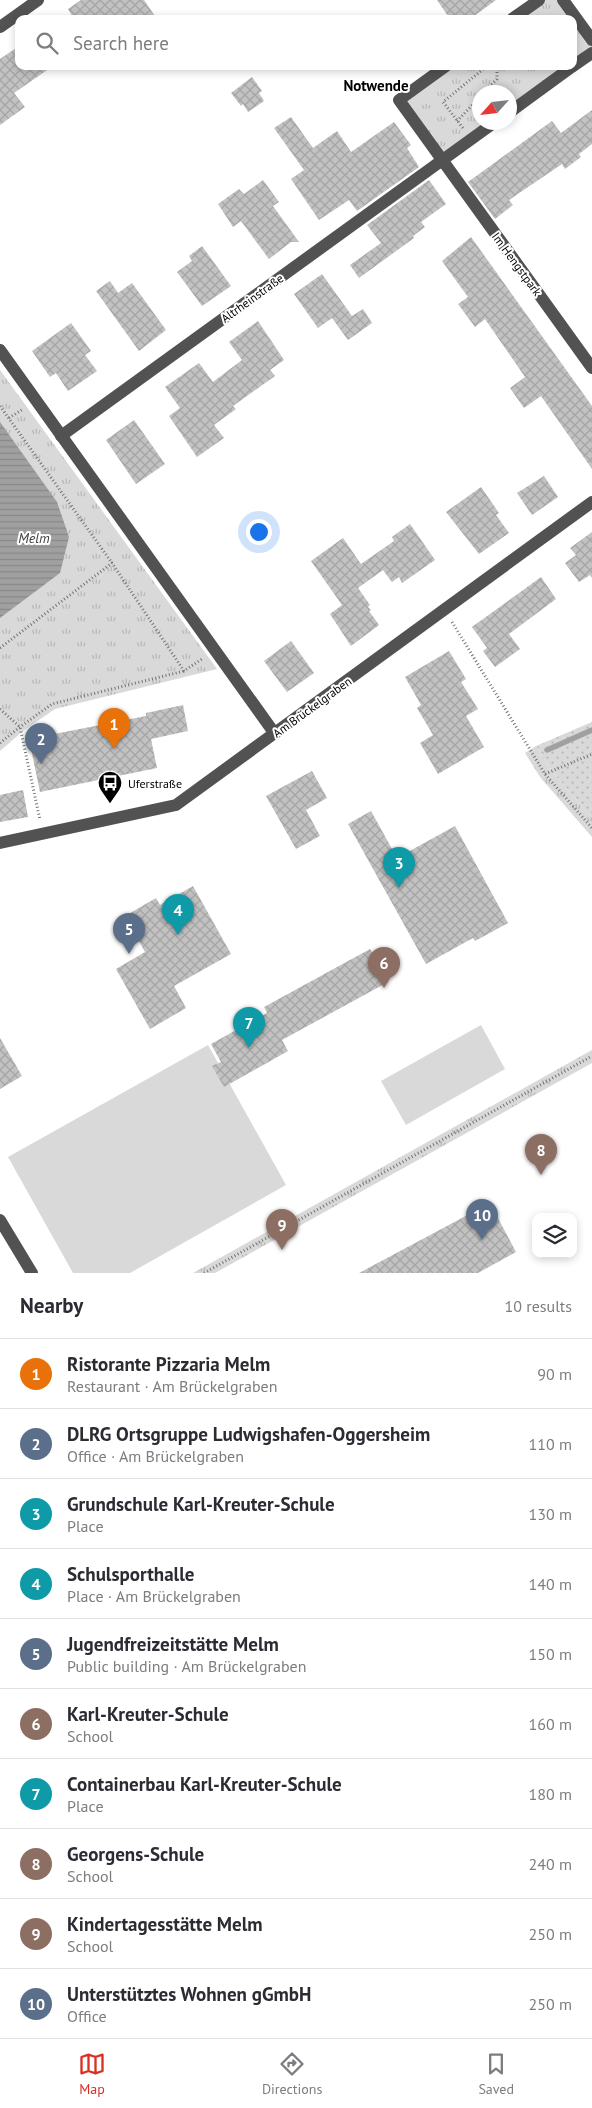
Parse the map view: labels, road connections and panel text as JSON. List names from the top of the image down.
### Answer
{
  "streets": {
    "street": ["Im Hengstpark", "Altrheinstraße", "Am Brückelgraben"]
  },
  "crossings": [
    ["Im Hengstpark", "Altrheinstraße"]
  ],
  "districts": ["Notwende"],
  "water": ["Melm"],
  "places": {
    "bus stop": ["Uferstraße"]
  },
  "north": "bottom left",
  "page": {
    "search": "Search here",
    "pins": [
      "1",
      "2",
      "3",
      "4",
      "5",
      "6",
      "7",
      "8",
      "10",
      "9"
    ],
    "heading": ["Nearby", "10 results"],
    "list": [
      {
        "mark": "1",
        "name": "Ristorante Pizzaria Melm",
        "note": "Restaurant · Am Brückelgraben",
        "value": "90 m"
      },
      {
        "mark": "2",
        "name": "DLRG Ortsgruppe Ludwigshafen-Oggersheim",
        "note": "Office · Am Brückelgraben",
        "value": "110 m"
      },
      {
        "mark": "3",
        "name": "Grundschule Karl-Kreuter-Schule",
        "note": "Place",
        "value": "130 m"
      },
      {
        "mark": "4",
        "name": "Schulsporthalle",
        "note": "Place · Am Brückelgraben",
        "value": "140 m"
      },
      {
        "mark": "5",
        "name": "Jugendfreizeitstätte Melm",
        "note": "Public building · Am Brückelgraben",
        "value": "150 m"
      },
      {
        "mark": "6",
        "name": "Karl-Kreuter-Schule",
        "note": "School",
        "value": "160 m"
      },
      {
        "mark": "7",
        "name": "Containerbau Karl-Kreuter-Schule",
        "note": "Place",
        "value": "180 m"
      },
      {
        "mark": "8",
        "name": "Georgens-Schule",
        "note": "School",
        "value": "240 m"
      },
      {
        "mark": "9",
        "name": "Kindertagesstätte Melm",
        "note": "School",
        "value": "250 m"
      },
      {
        "mark": "10",
        "name": "Unterstütztes Wohnen gGmbH",
        "note": "Office",
        "value": "250 m"
      }
    ],
    "nav": ["Map", "Directions", "Saved"]
  }
}
